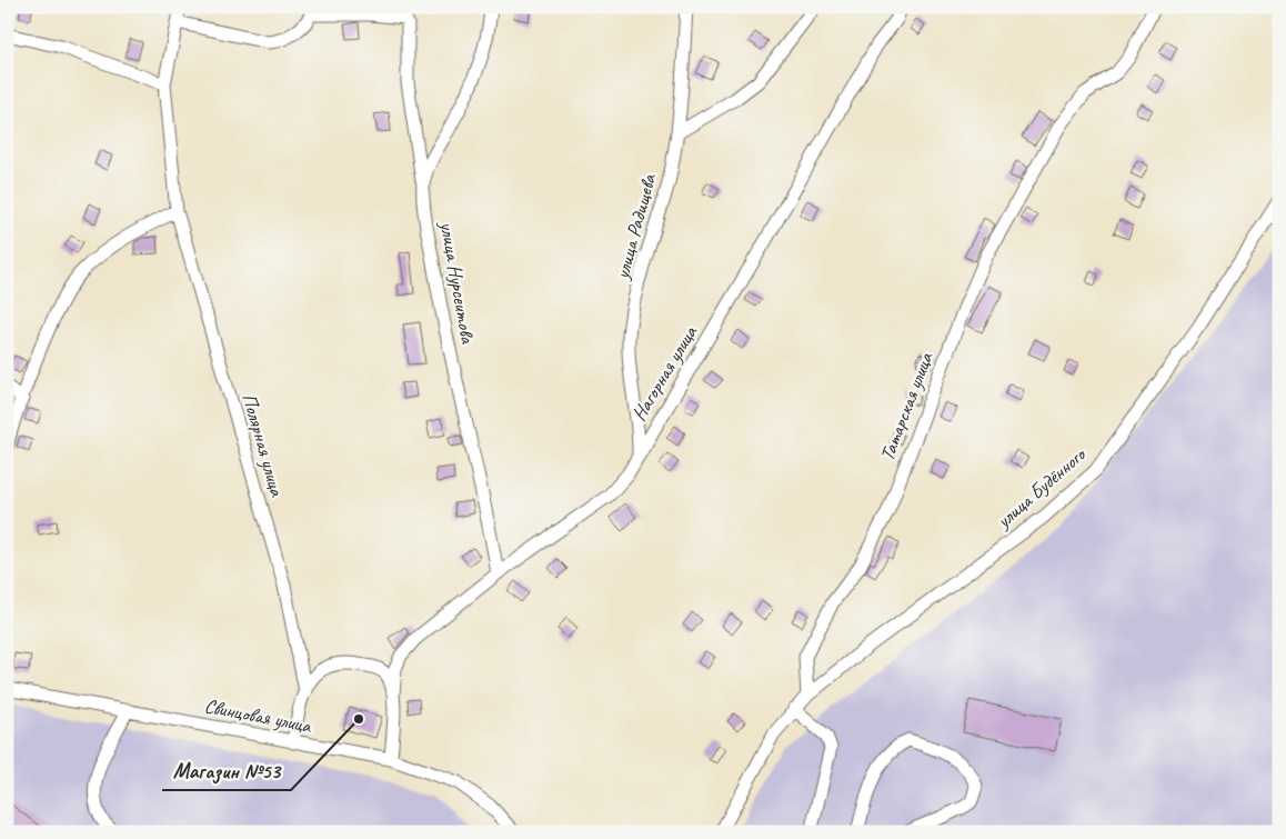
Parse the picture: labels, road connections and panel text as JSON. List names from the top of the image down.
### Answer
{
  "streets": {
    "street": [
      "улица Радищева",
      "улица Нурсеитова",
      "Нагорная улица",
      "Татарская улица",
      "Полярная улица",
      "улица Будённого",
      "Свинцовая улица"
    ]
  },
  "crossings": [
    ["улица Радищева", "Нагорная улица"],
    ["улица Нурсеитова", "Нагорная улица"],
    ["Нагорная улица", "Свинцовая улица"],
    ["Татарская улица", "улица Будённого"]
  ],
  "places": ["Магазин №53"]
}
